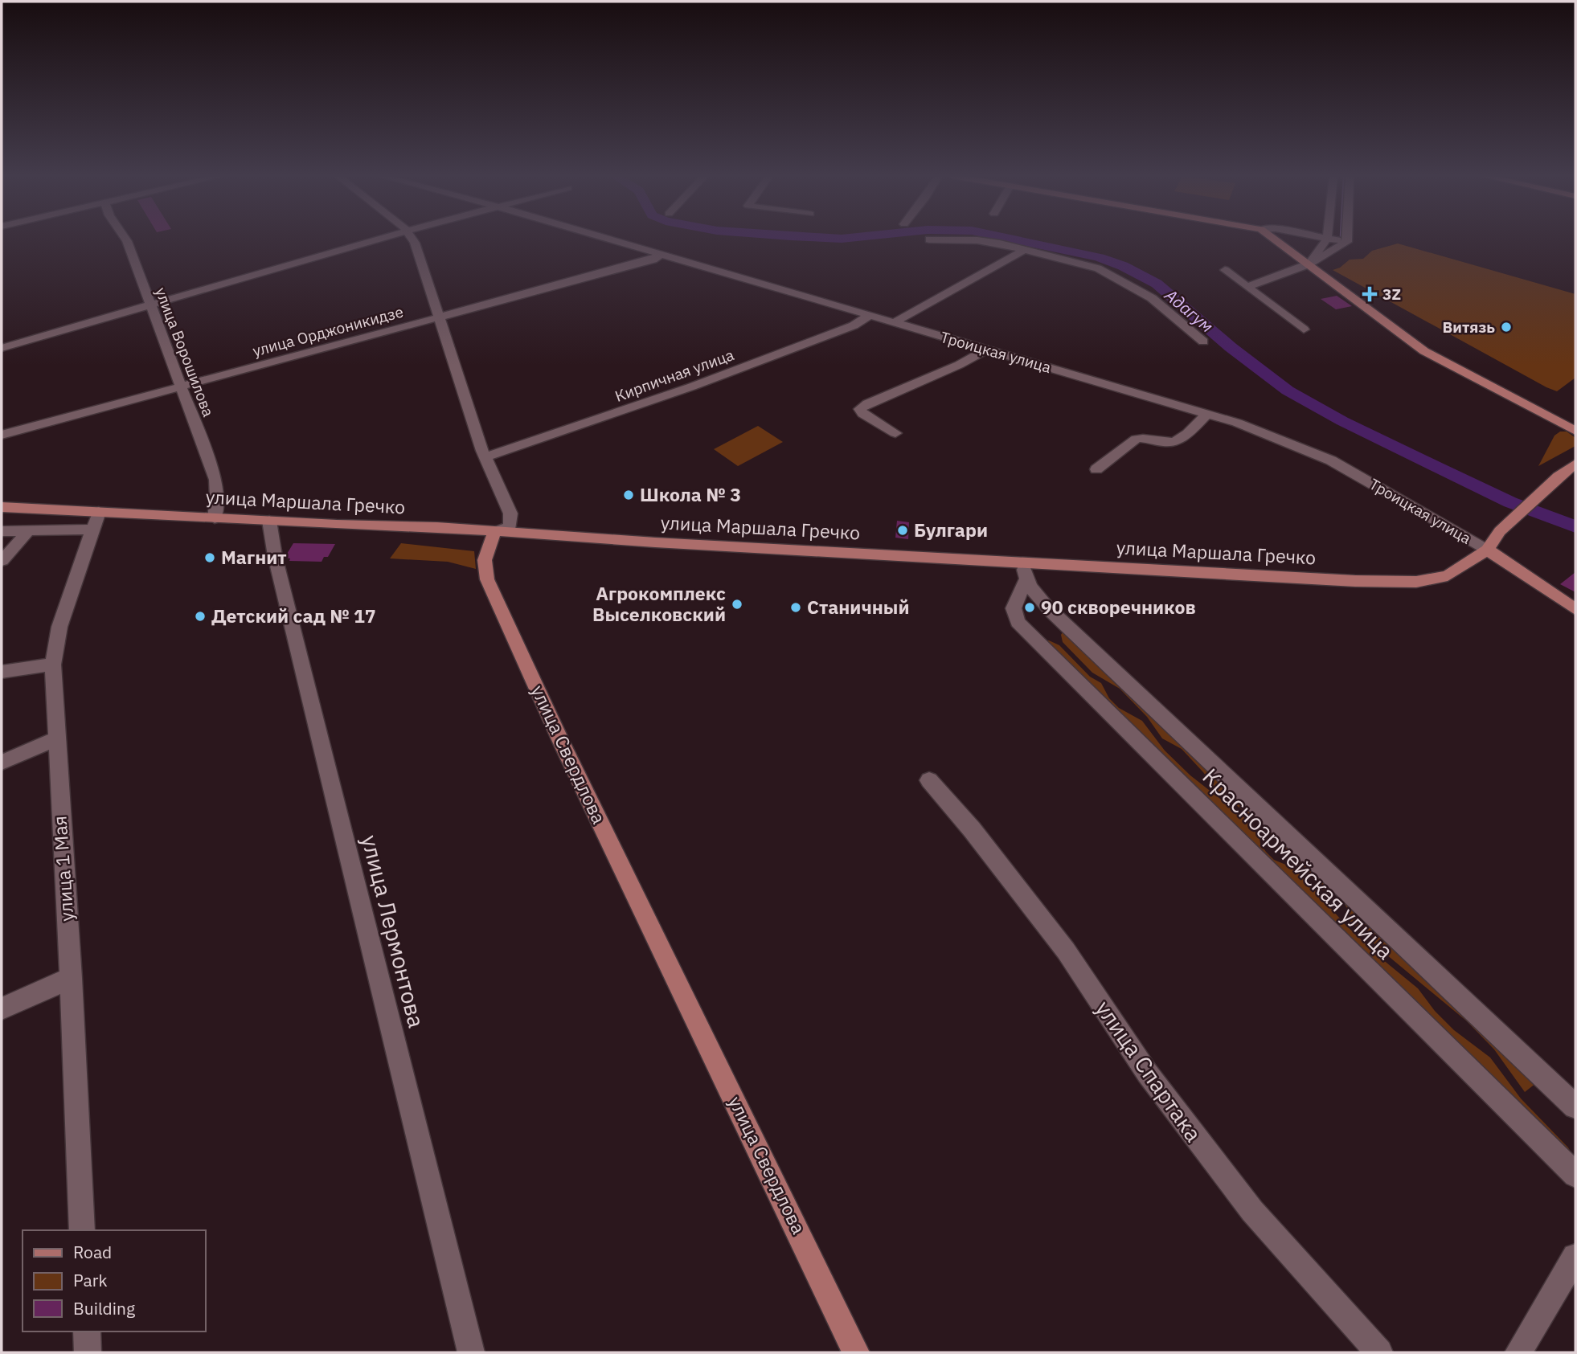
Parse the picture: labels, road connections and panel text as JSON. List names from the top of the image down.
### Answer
{
  "streets": {
    "main road": ["Троицкая улица", "улица Маршала Гречко", "улица Свердлова"],
    "street": [
      "улица Орджоникидзе",
      "улица Ворошилова",
      "Кирпичная улица",
      "Красноармейская улица",
      "улица 1 Мая",
      "улица Лермонтова",
      "улица Спартака"
    ]
  },
  "crossings": [
    ["улица Орджоникидзе", "улица Ворошилова"],
    ["улица Орджоникидзе", "Троицкая улица"],
    ["улица Орджоникидзе", "улица Свердлова"],
    ["улица Ворошилова", "улица Маршала Гречко"],
    ["Троицкая улица", "Кирпичная улица"],
    ["Троицкая улица", "улица Маршала Гречко"],
    ["Кирпичная улица", "улица Свердлова"],
    ["улица Маршала Гречко", "улица Свердлова"],
    ["улица Маршала Гречко", "Красноармейская улица"],
    ["улица Маршала Гречко", "улица 1 Мая"],
    ["улица Маршала Гречко", "улица Лермонтова"]
  ],
  "water": ["Адагум"],
  "places": {
    "health": ["3Z"],
    "other": [
      "Витязь",
      "Школа № 3",
      "Булгари",
      "Магнит",
      "Агрокомплекс Выселковский",
      "Станичный",
      "90 скворечников",
      "Детский сад № 17"
    ]
  },
  "legend": ["Road", "Park", "Building"]
}
